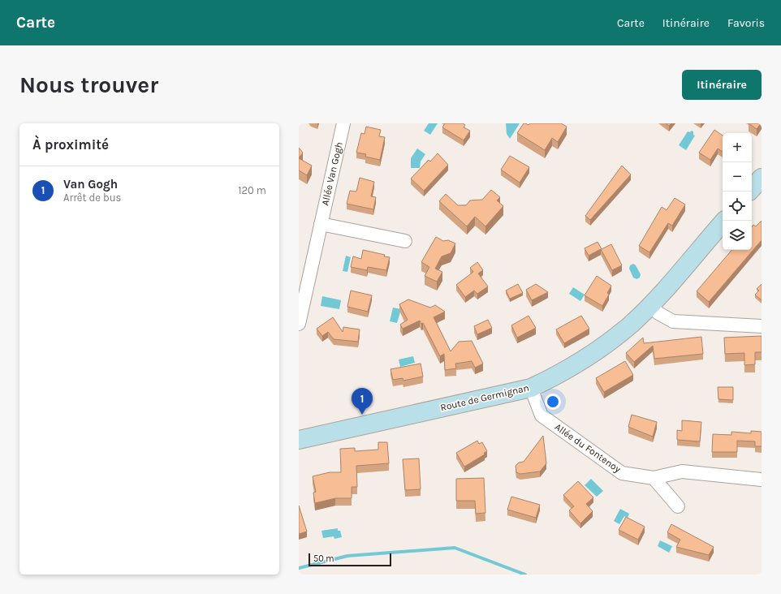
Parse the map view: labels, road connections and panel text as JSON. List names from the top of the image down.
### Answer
{
  "streets": {
    "street": ["Allée Van Gogh", "Route de Germignan", "Allée du Fontenoy"]
  },
  "crossings": [
    ["Route de Germignan", "Allée du Fontenoy"]
  ],
  "scale_bar": "50 m",
  "page": {
    "header": "Carte",
    "nav": ["Carte", "Itinéraire", "Favoris"],
    "buttons": "Itinéraire",
    "title": "Nous trouver",
    "heading": "À proximité",
    "map_buttons": ["+", "−"],
    "list": [
      {
        "mark": "1",
        "name": "Van Gogh",
        "note": "Arrêt de bus",
        "value": "120 m"
      }
    ],
    "pins": "1",
    "scale": "50 m"
  }
}
